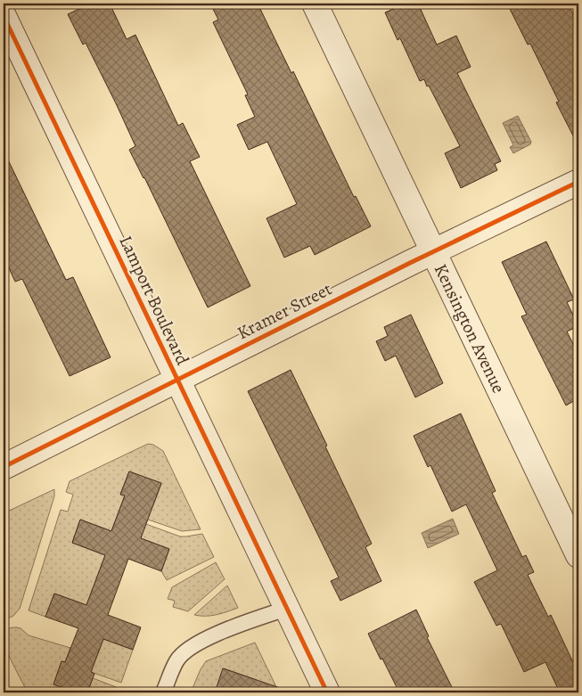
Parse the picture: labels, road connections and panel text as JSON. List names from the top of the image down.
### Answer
{
  "streets": {
    "street": ["Lamport Boulevard", "Kramer Street", "Kensington Avenue"]
  },
  "crossings": [
    ["Lamport Boulevard", "Kramer Street"],
    ["Kramer Street", "Kensington Avenue"]
  ]
}
